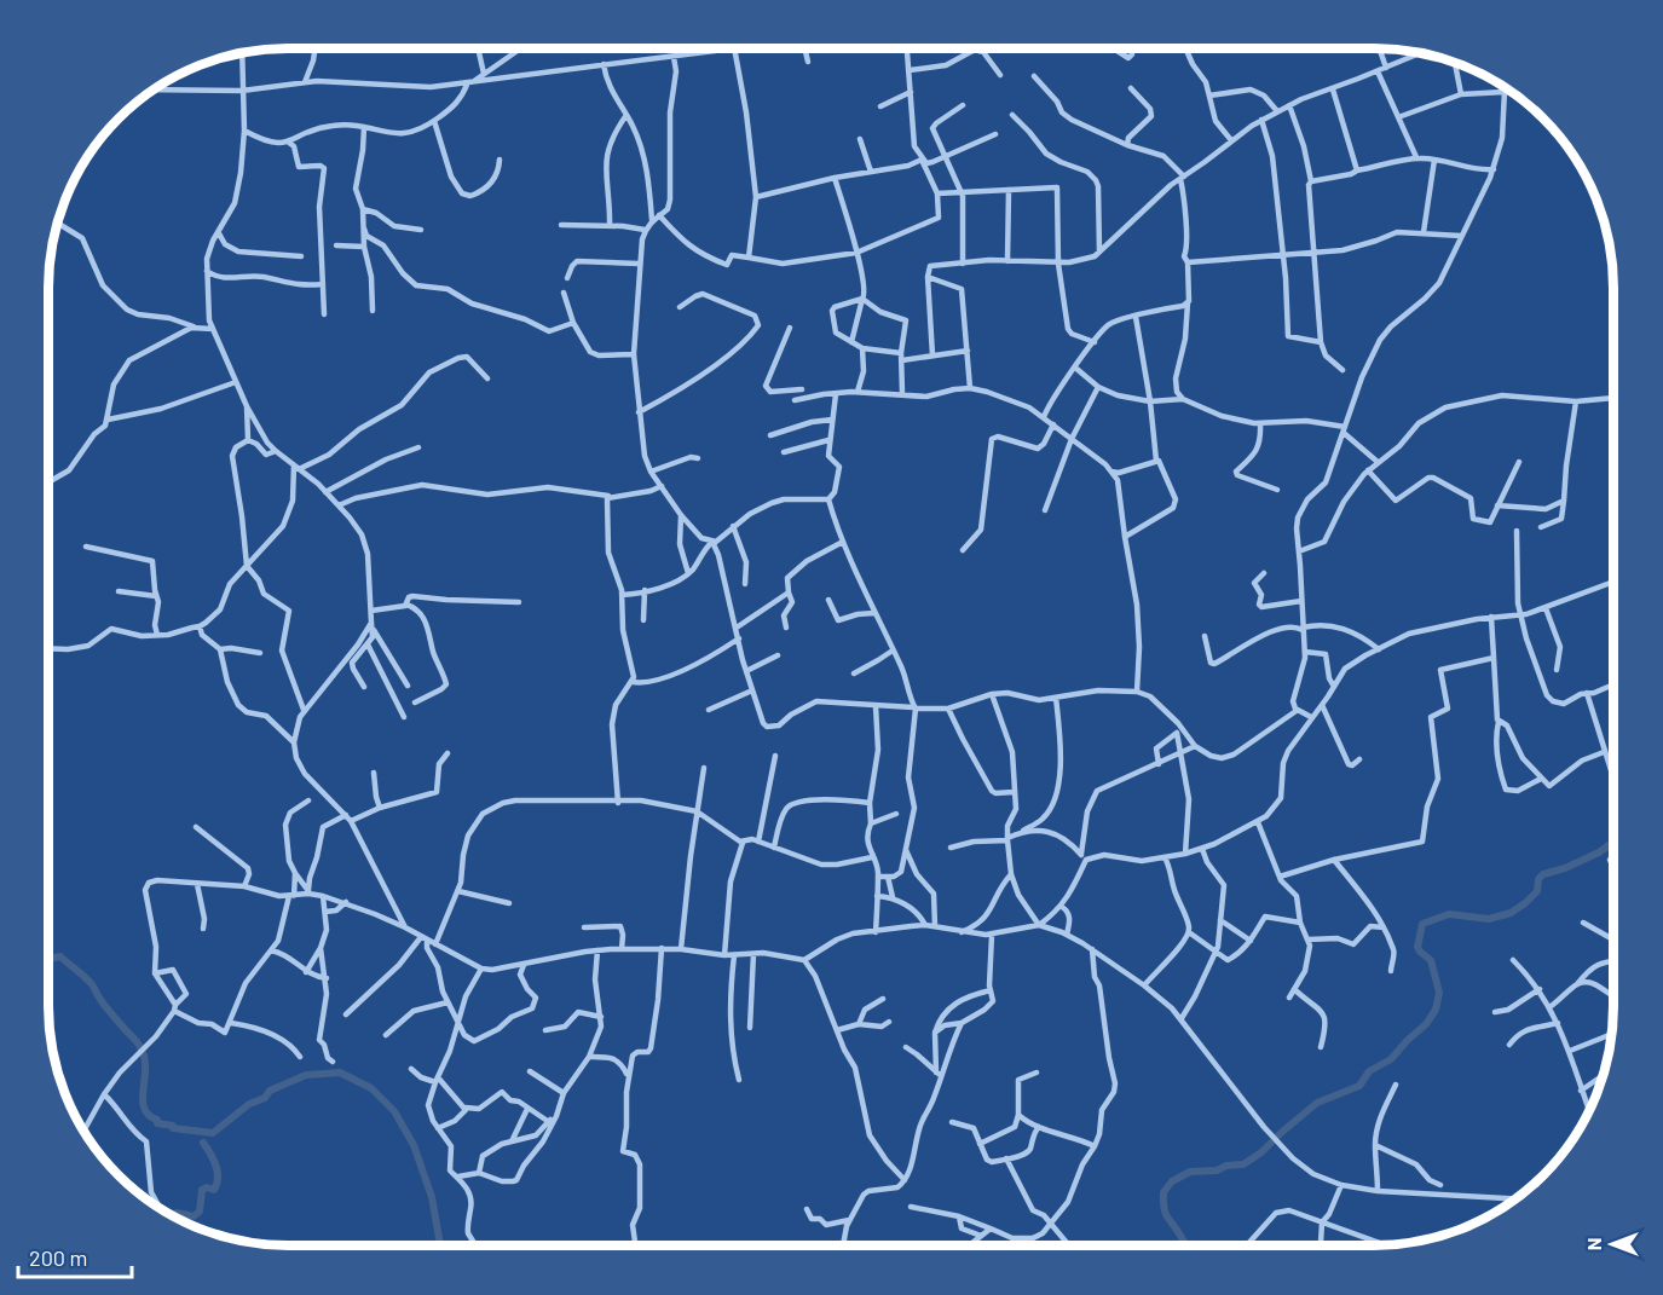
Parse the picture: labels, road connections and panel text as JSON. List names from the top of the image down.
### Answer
{
  "scale_bar": "200 m",
  "north": "left"
}
